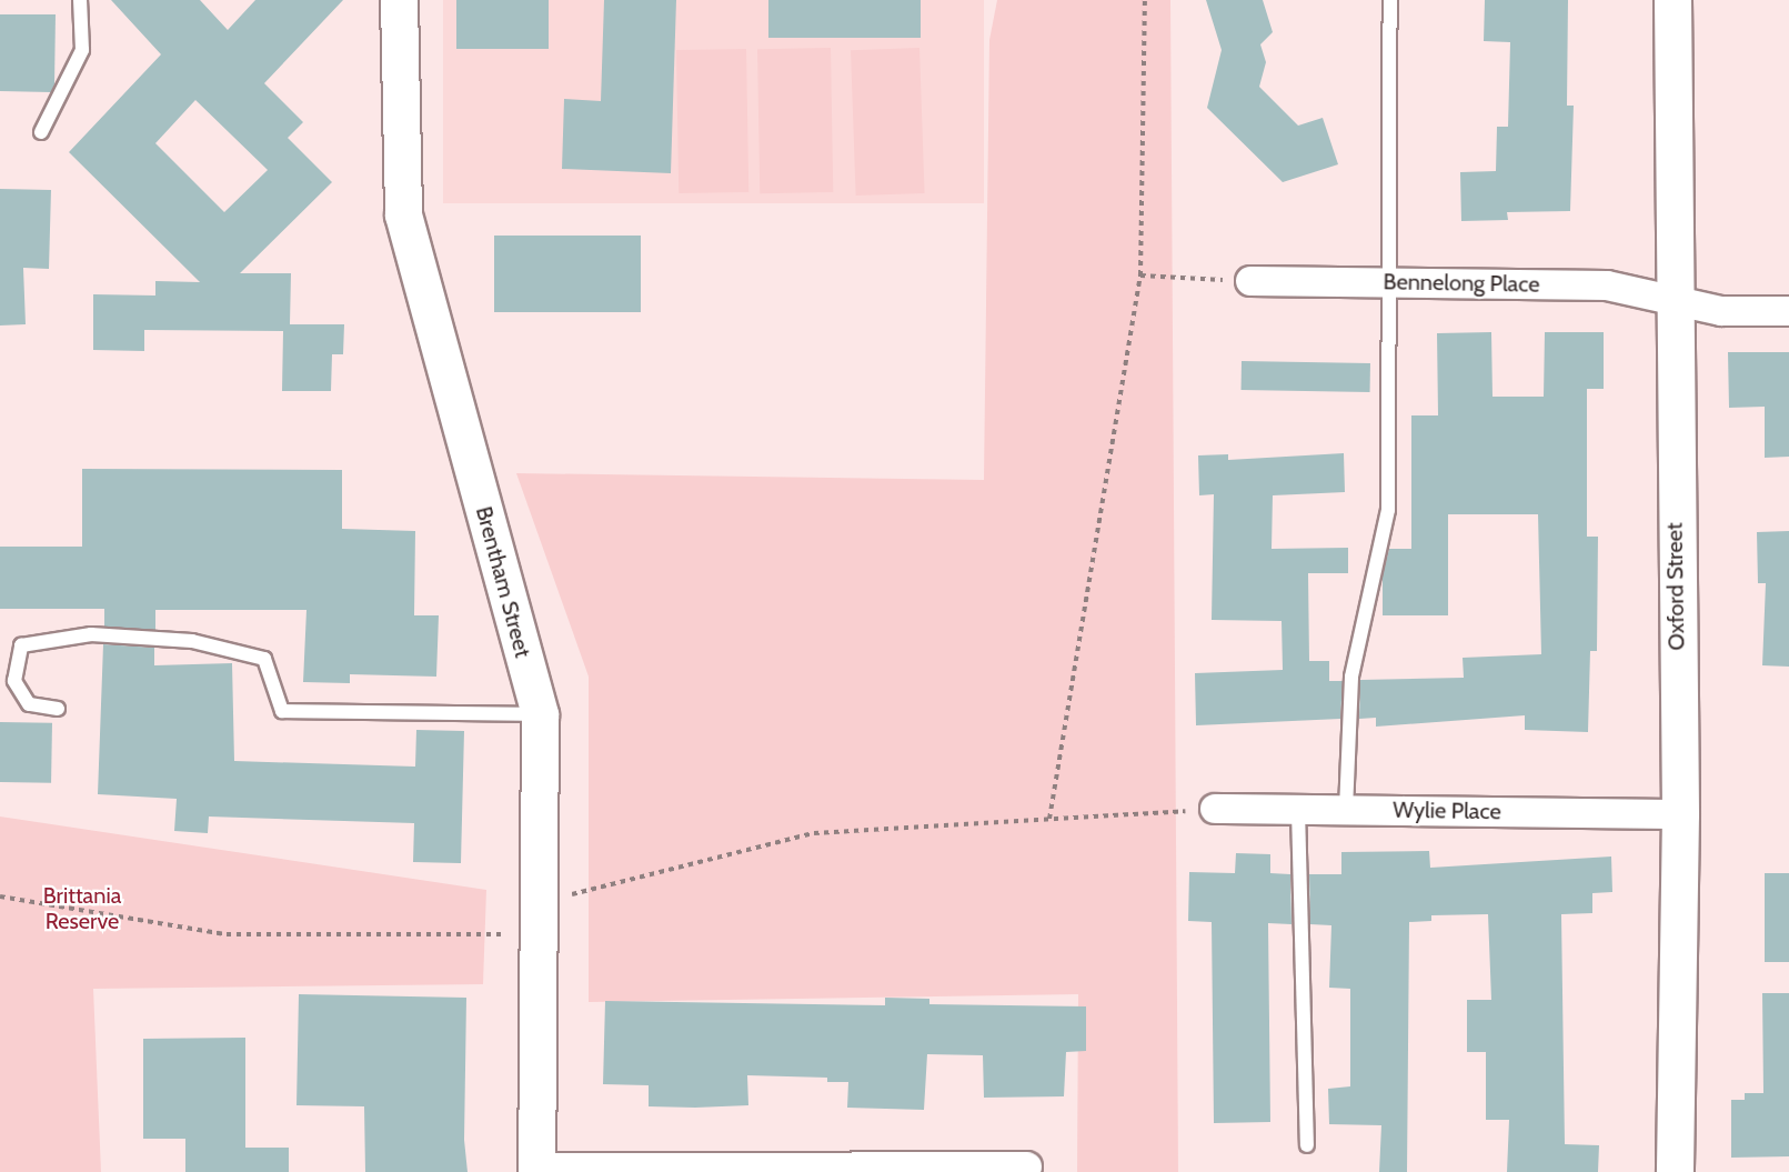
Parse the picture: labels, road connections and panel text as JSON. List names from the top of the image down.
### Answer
{
  "streets": {
    "main road": ["Brentham Street", "Oxford Street"],
    "street": ["Bennelong Place", "Wylie Place"]
  },
  "crossings": [
    ["Bennelong Place", "Oxford Street"],
    ["Oxford Street", "Wylie Place"]
  ],
  "parks": ["Brittania Reserve"]
}
